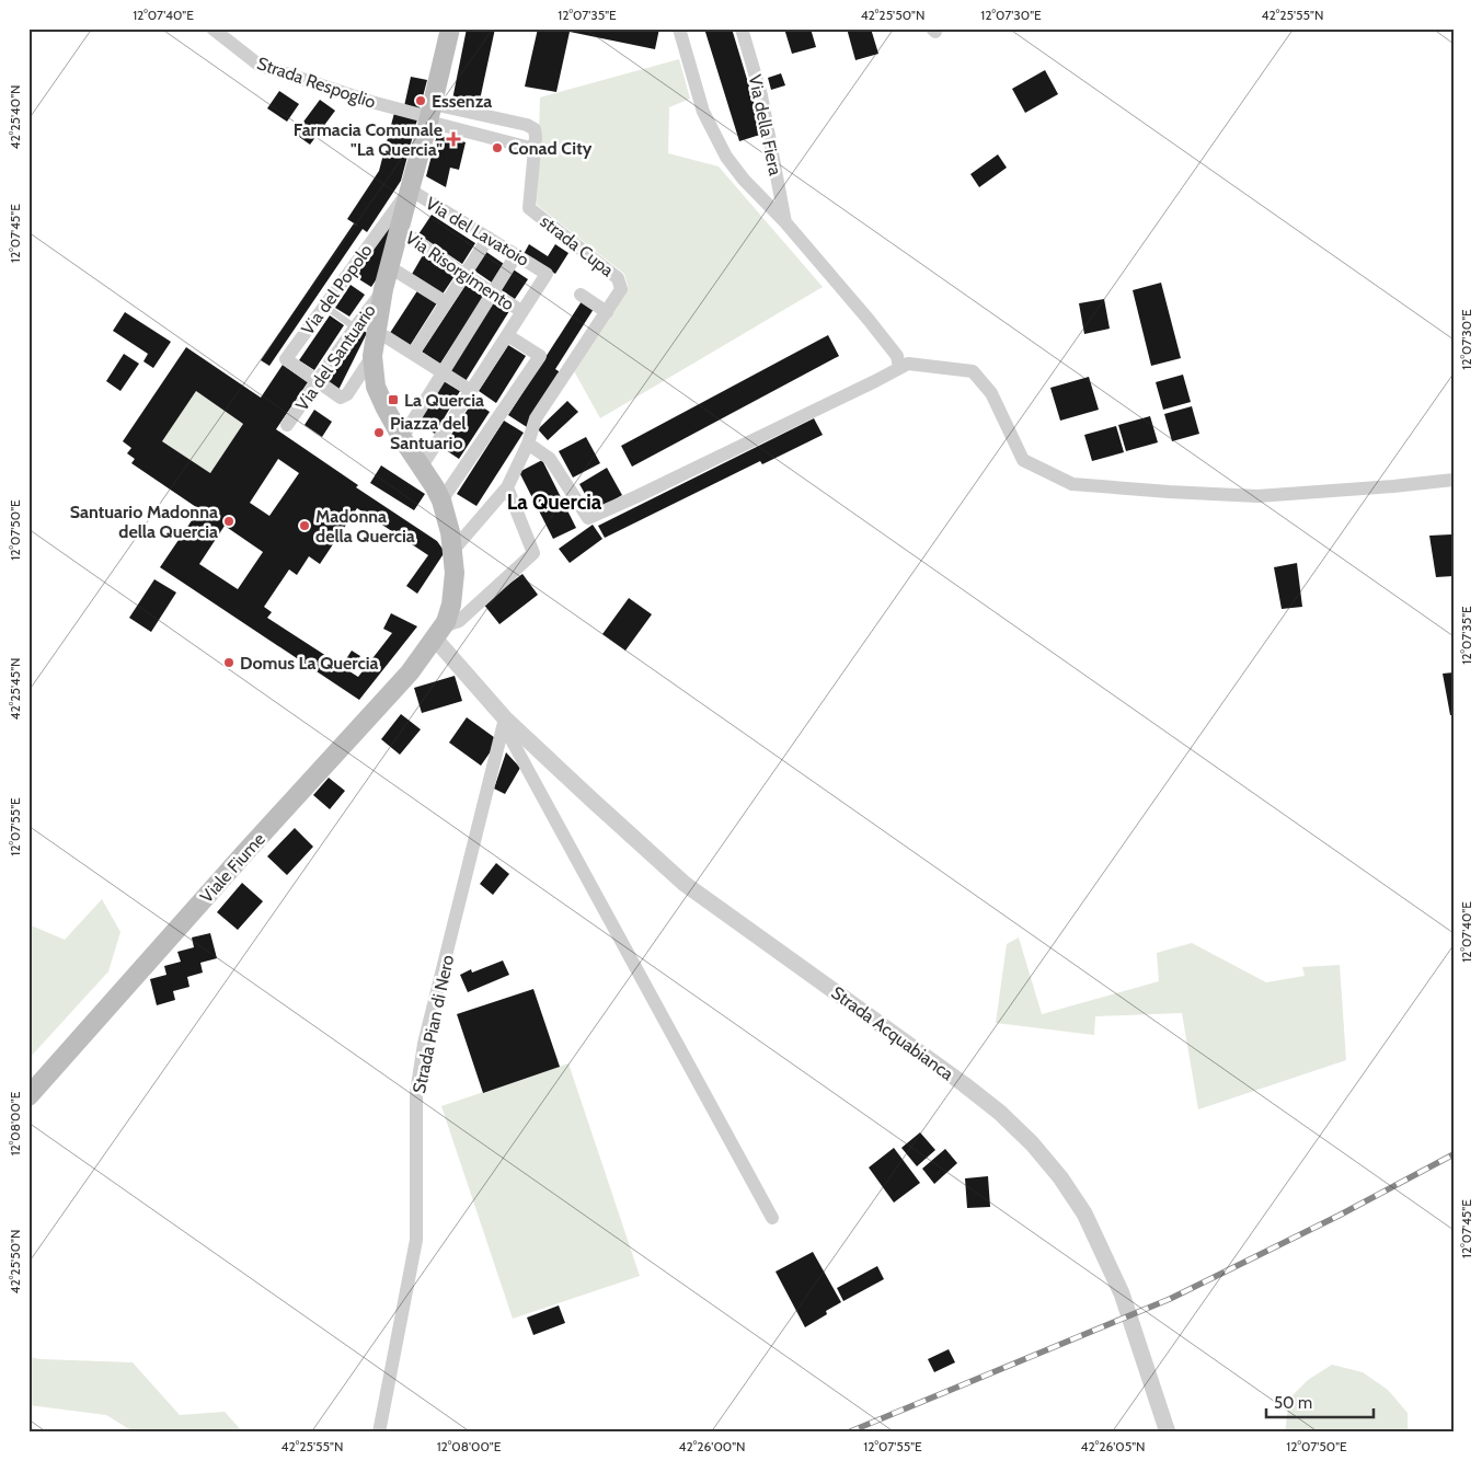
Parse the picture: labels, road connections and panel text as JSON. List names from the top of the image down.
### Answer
{
  "streets": {
    "main road": ["Via del Santuario", "Viale Fiume"],
    "street": [
      "Strada Respoglio",
      "Via della Fiera",
      "Via del Lavatoio",
      "strada Cupa",
      "Via Risorgimento",
      "Via del Popolo",
      "Strada Pian di Nero",
      "Strada Acquabianca"
    ]
  },
  "crossings": [
    ["Strada Respoglio", "Via del Santuario"],
    ["Via del Lavatoio", "Via Risorgimento"],
    ["Via del Lavatoio", "Via del Popolo"],
    ["Via del Lavatoio", "Via del Santuario"],
    ["strada Cupa", "Via del Santuario"],
    ["Via Risorgimento", "Via del Santuario"],
    ["Via del Popolo", "Via del Santuario"],
    ["Via del Santuario", "Viale Fiume"],
    ["Via del Santuario", "Strada Acquabianca"],
    ["Viale Fiume", "Strada Acquabianca"],
    ["Strada Pian di Nero", "Strada Acquabianca"]
  ],
  "districts": ["La Quercia"],
  "places": {
    "other": [
      "Essenza",
      "Conad City",
      "Piazza del Santuario",
      "Santuario Madonna della Quercia",
      "Madonna della Quercia",
      "Domus La Quercia"
    ],
    "health": ["Farmacia Comunale \"La Quercia\""],
    "transit": ["La Quercia"]
  },
  "scale_bar": "50 m",
  "coordinates": [
    "12°07'40\"E",
    "12°07'35\"E",
    "42°25'50\"N",
    "12°07'30\"E",
    "42°25'55\"N",
    "42°25'40\"N",
    "12°07'45\"E",
    "12°07'50\"E",
    "42°25'45\"N",
    "12°07'55\"E",
    "12°08'00\"E",
    "42°26'00\"N",
    "42°26'05\"N"
  ]
}
